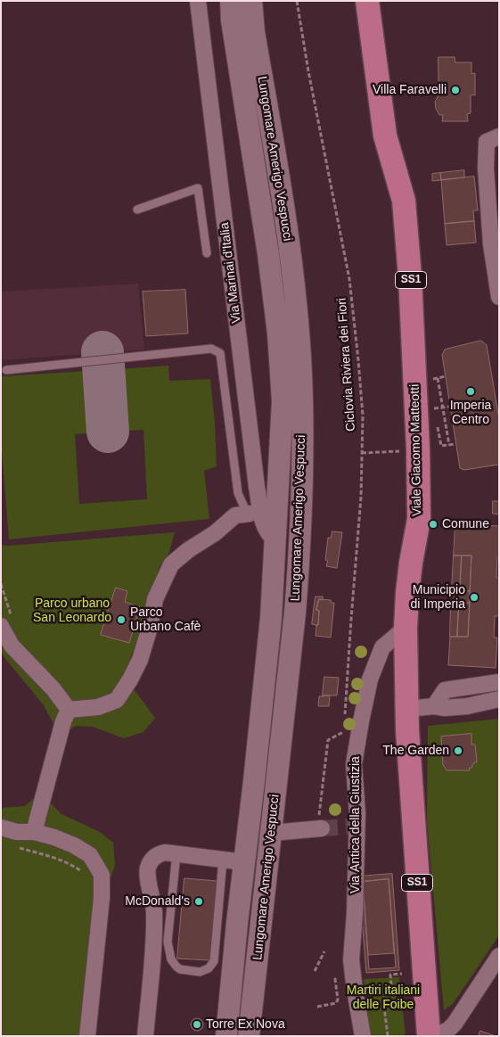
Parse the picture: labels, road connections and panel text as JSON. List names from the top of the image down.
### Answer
{
  "streets": {
    "main road": ["Lungomare Amerigo Vespucci", "SS1", "Viale Giacomo Matteotti"],
    "street": ["Via Marinai d'Italia", "Via Antica della Giustizia"],
    "path": ["Ciclovia Riviera dei Fiori"]
  },
  "crossings": [
    ["Lungomare Amerigo Vespucci", "Via Marinai d'Italia"],
    ["Viale Giacomo Matteotti", "Via Antica della Giustizia"]
  ],
  "parks": ["Parco urbano San Leonardo", "Martiri italiani delle Foibe"],
  "places": [
    "Villa Faravelli",
    "Imperia Centro",
    "Comune",
    "Municipio di Imperia",
    "Parco Urbano Cafè",
    "The Garden",
    "McDonald's",
    "Torre Ex Nova"
  ]
}
